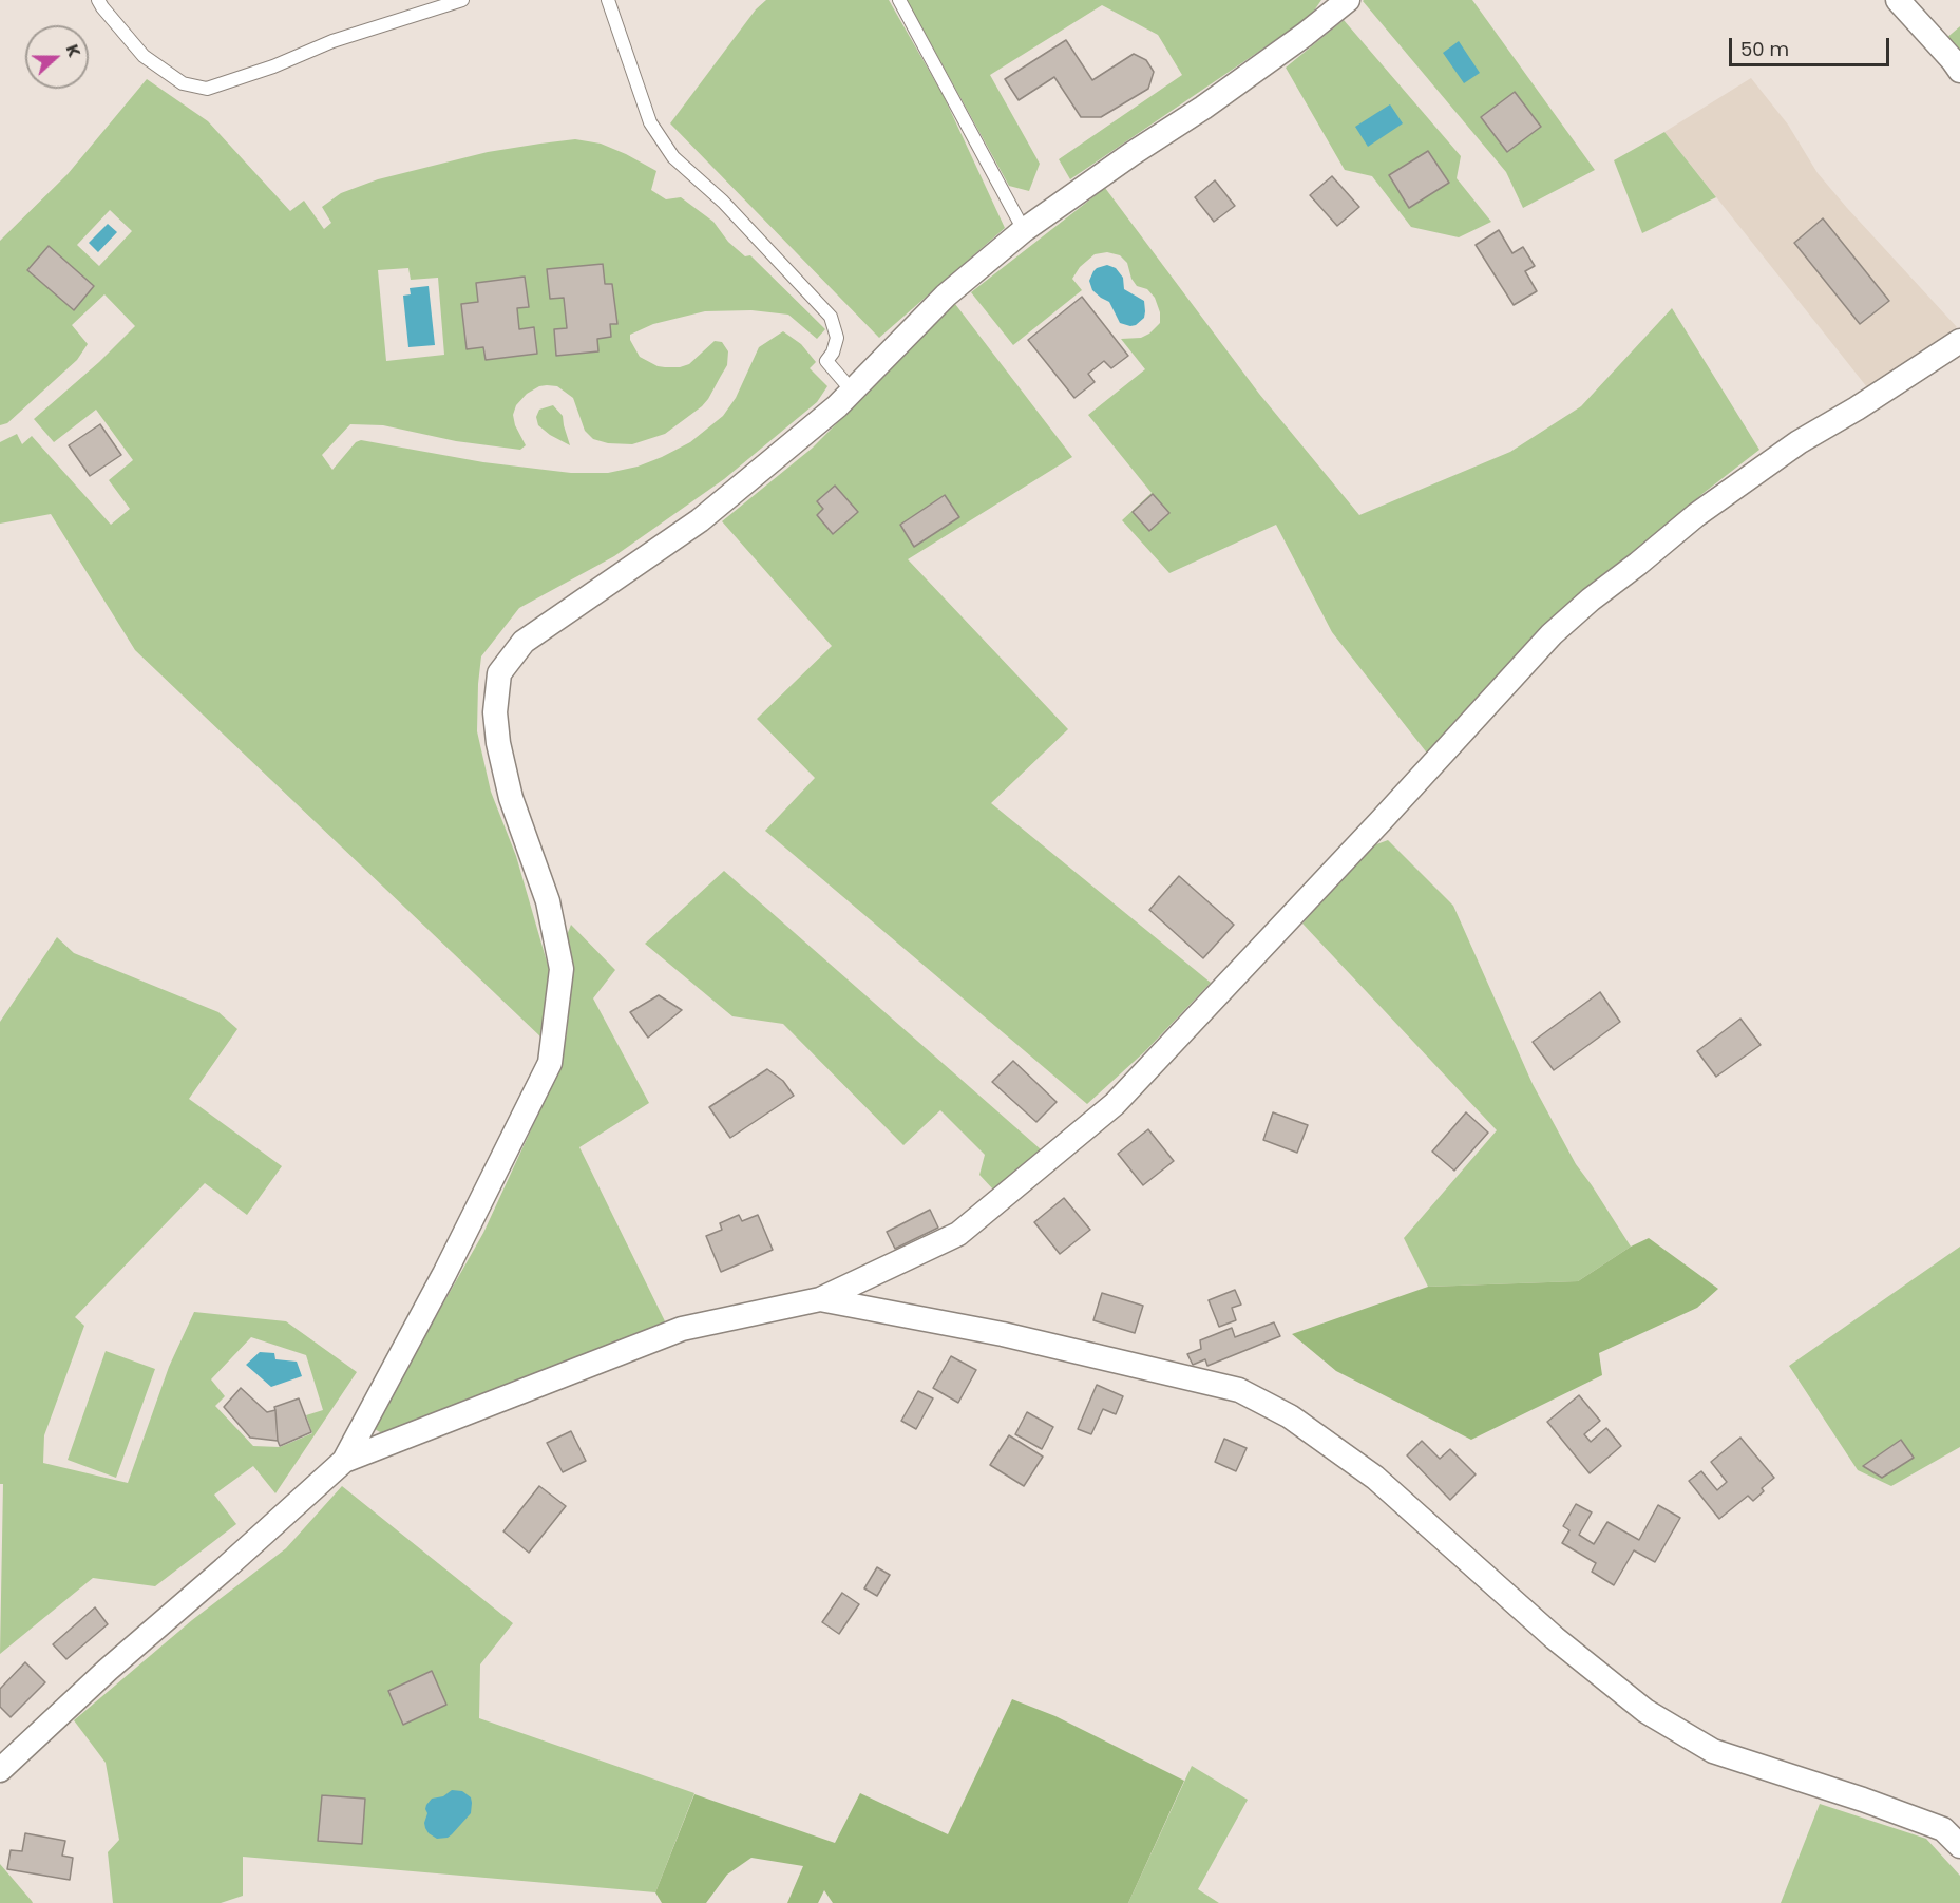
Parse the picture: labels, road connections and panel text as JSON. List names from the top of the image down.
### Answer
{
  "scale_bar": "50 m",
  "north": "right"
}
